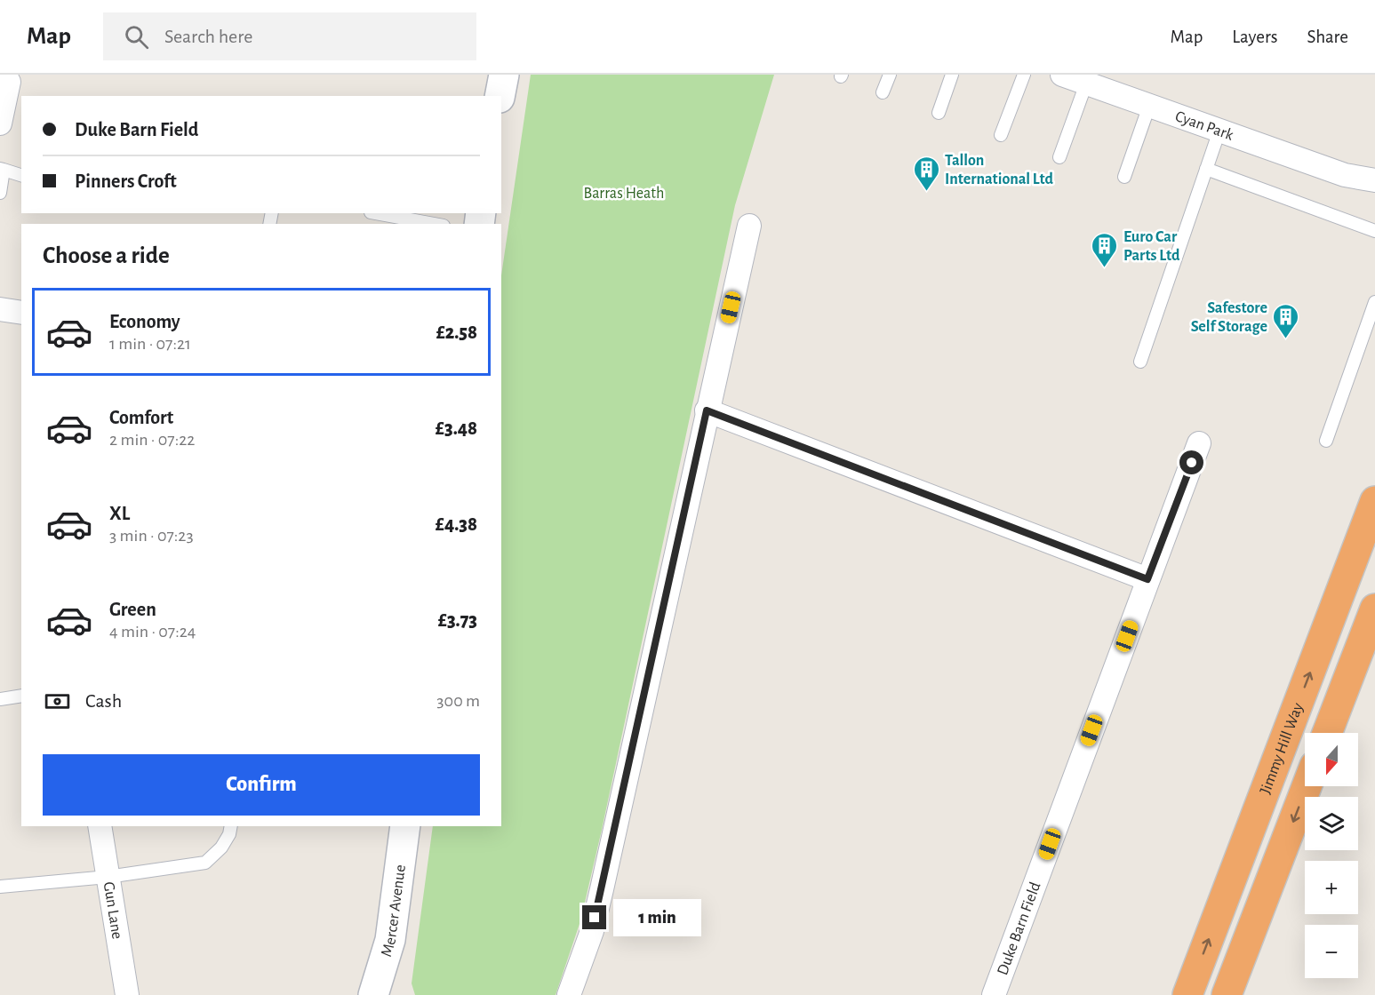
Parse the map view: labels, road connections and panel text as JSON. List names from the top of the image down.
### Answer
{
  "streets": {
    "highway": ["Jimmy Hill Way"],
    "street": [
      "Cyan Park",
      "Gun Lane",
      "Mercer Avenue",
      "Duke Barn Field"
    ]
  },
  "parks": ["Barras Heath"],
  "places": {
    "building": ["Tallon International Ltd", "Euro Car Parts Ltd", "Safestore Self Storage"]
  },
  "north": "bottom",
  "page": {
    "header": "Map",
    "search": "Search here",
    "nav": ["Map", "Layers", "Share"],
    "banner": ["Duke Barn Field", "Pinners Croft"],
    "heading": "Choose a ride",
    "list": [
      {
        "name": "Economy",
        "note": "1 min · 07:21",
        "value": "£2.58"
      },
      {
        "name": "Comfort",
        "note": "2 min · 07:22",
        "value": "£3.48"
      },
      {
        "name": "XL",
        "note": "3 min · 07:23",
        "value": "£4.38"
      },
      {
        "name": "Green",
        "note": "4 min · 07:24",
        "value": "£3.73"
      }
    ],
    "pay": ["Cash", "300 m"],
    "map_buttons": ["+", "−"],
    "buttons": "Confirm",
    "bubble": "1 min"
  }
}
